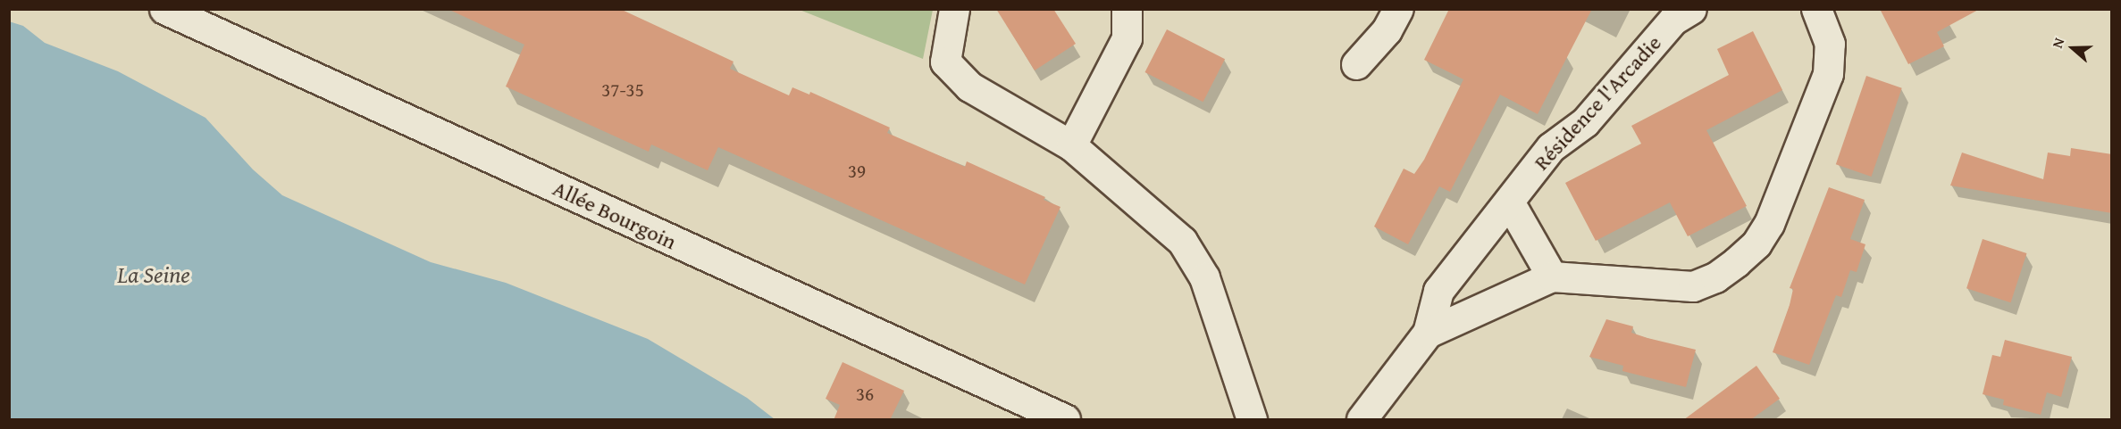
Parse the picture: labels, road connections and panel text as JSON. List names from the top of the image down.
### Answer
{
  "streets": {
    "street": ["Résidence l'Arcadie", "Allée Bourgoin"]
  },
  "water": ["La Seine"],
  "house_numbers": ["37-35", "39", "36"],
  "north": "left"
}
